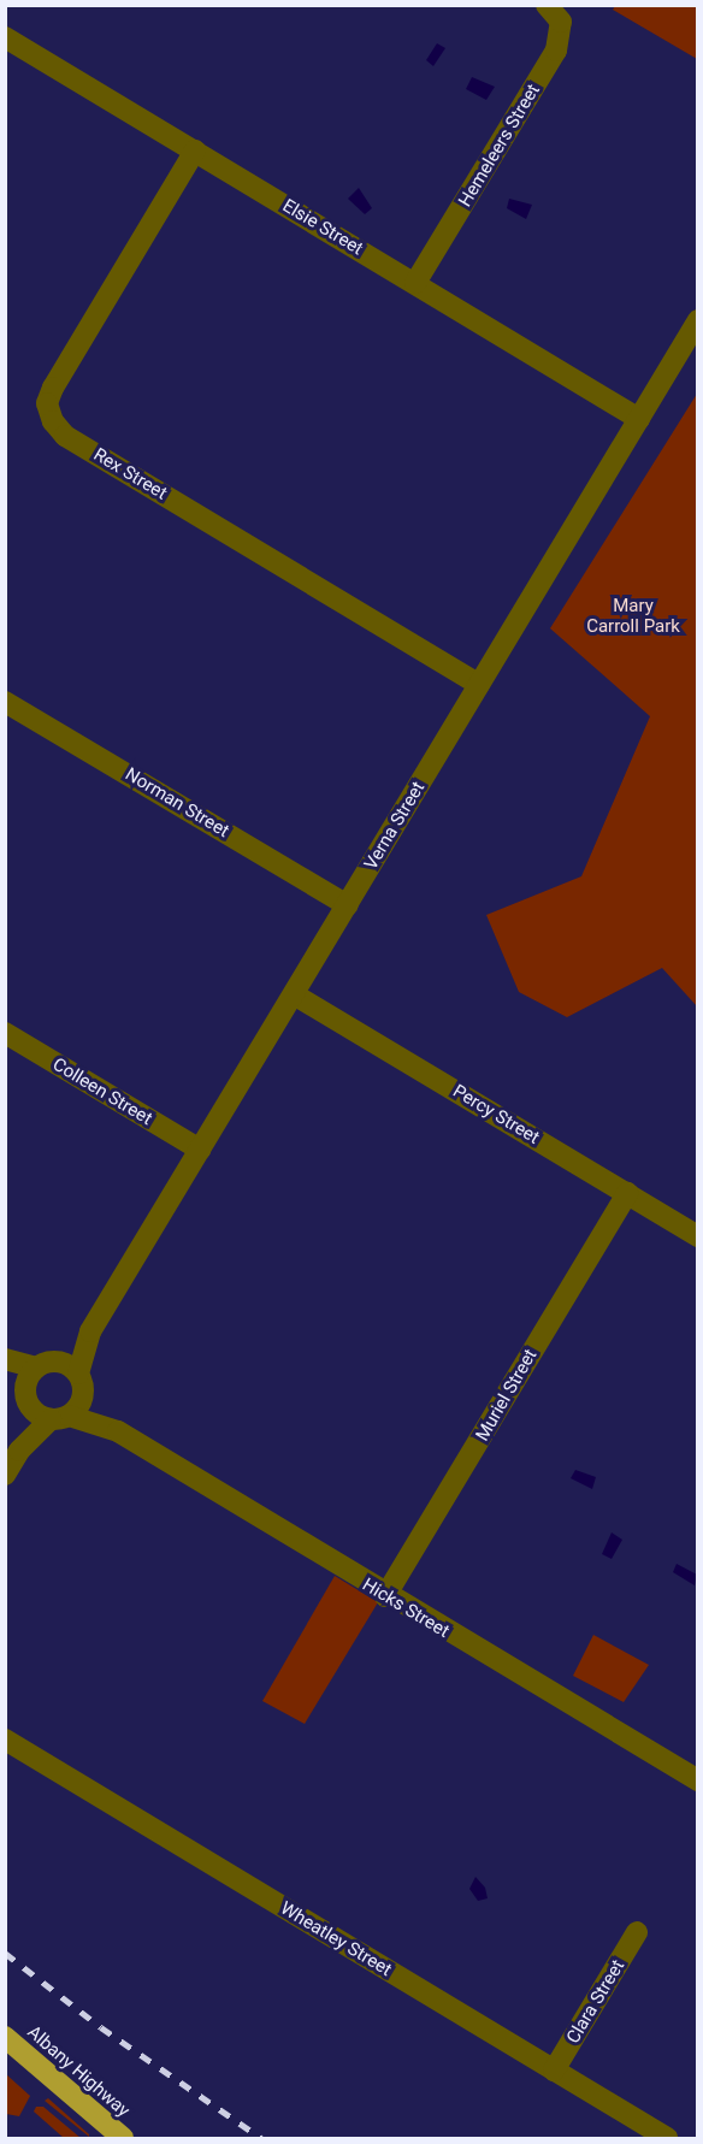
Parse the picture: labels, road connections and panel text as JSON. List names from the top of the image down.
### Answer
{
  "streets": {
    "highway": ["Albany Highway"],
    "street": [
      "Hemeleers Street",
      "Elsie Street",
      "Rex Street",
      "Norman Street",
      "Verna Street",
      "Colleen Street",
      "Percy Street",
      "Muriel Street",
      "Hicks Street",
      "Wheatley Street",
      "Clara Street"
    ]
  },
  "crossings": [
    ["Hemeleers Street", "Elsie Street"],
    ["Elsie Street", "Rex Street"],
    ["Elsie Street", "Verna Street"],
    ["Rex Street", "Verna Street"],
    ["Norman Street", "Verna Street"],
    ["Verna Street", "Colleen Street"],
    ["Verna Street", "Percy Street"],
    ["Verna Street", "Hicks Street"],
    ["Percy Street", "Muriel Street"],
    ["Muriel Street", "Hicks Street"],
    ["Wheatley Street", "Clara Street"]
  ],
  "parks": ["Mary Carroll Park"]
}
